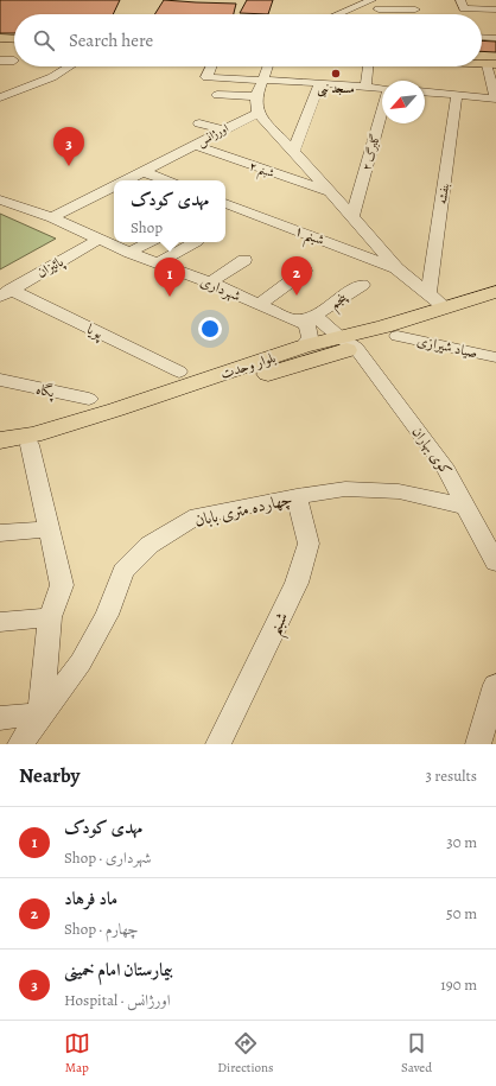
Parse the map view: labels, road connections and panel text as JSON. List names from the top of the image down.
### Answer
{
  "streets": {
    "main road": ["بلوار وحدت"],
    "street": [
      "اورژانس",
      "گلبرگ ۲",
      "شبنم ۲",
      "بنفشه",
      "شبنم ۱",
      "پائیزان",
      "شهرداری",
      "پنجم",
      "پویا",
      "صیاد شیرازی",
      "پگاه",
      "کوی بهاران",
      "چهارده متری بابان",
      "شبنم"
    ]
  },
  "crossings": [
    ["اورژانس", "شبنم ۲"],
    ["اورژانس", "شهرداری"],
    ["پائیزان", "شهرداری"],
    ["پائیزان", "پویا"],
    ["شهرداری", "بلوار وحدت"],
    ["صیاد شیرازی", "بلوار وحدت"],
    ["بلوار وحدت", "کوی بهاران"],
    ["کوی بهاران", "چهارده متری بابان"],
    ["چهارده متری بابان", "شبنم"]
  ],
  "places": ["مسجد نبی"],
  "north": "bottom left",
  "page": {
    "search": "Search here",
    "pins": ["3", "2", "1"],
    "popup": ["مهدی کودک", "Shop"],
    "heading": ["Nearby", "3 results"],
    "list": [
      {
        "mark": "1",
        "name": "مهدی کودک",
        "note": "Shop · شهرداری",
        "value": "30 m"
      },
      {
        "mark": "2",
        "name": "ماد فرهاد",
        "note": "Shop · چهارم",
        "value": "50 m"
      },
      {
        "mark": "3",
        "name": "بیمارستان امام خمینی",
        "note": "Hospital · اورژانس",
        "value": "190 m"
      }
    ],
    "nav": ["Map", "Directions", "Saved"]
  }
}
